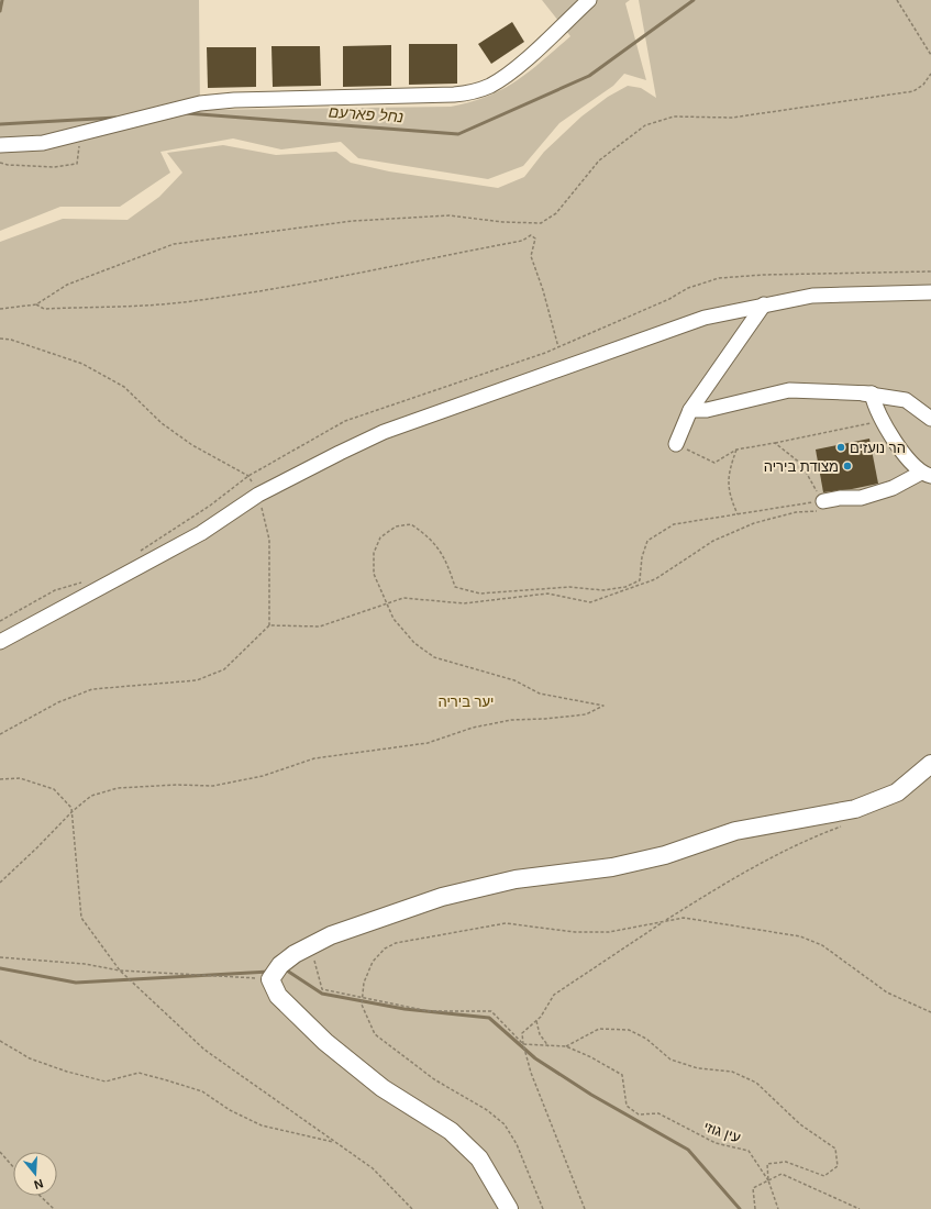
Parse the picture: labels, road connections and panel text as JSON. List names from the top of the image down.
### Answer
{
  "streets": {
    "path": ["עין גוזי"]
  },
  "water": ["נחל פארעם"],
  "parks": ["יער ביריה"],
  "places": ["הר נועזים", "מצודת ביריה"],
  "north": "bottom"
}
